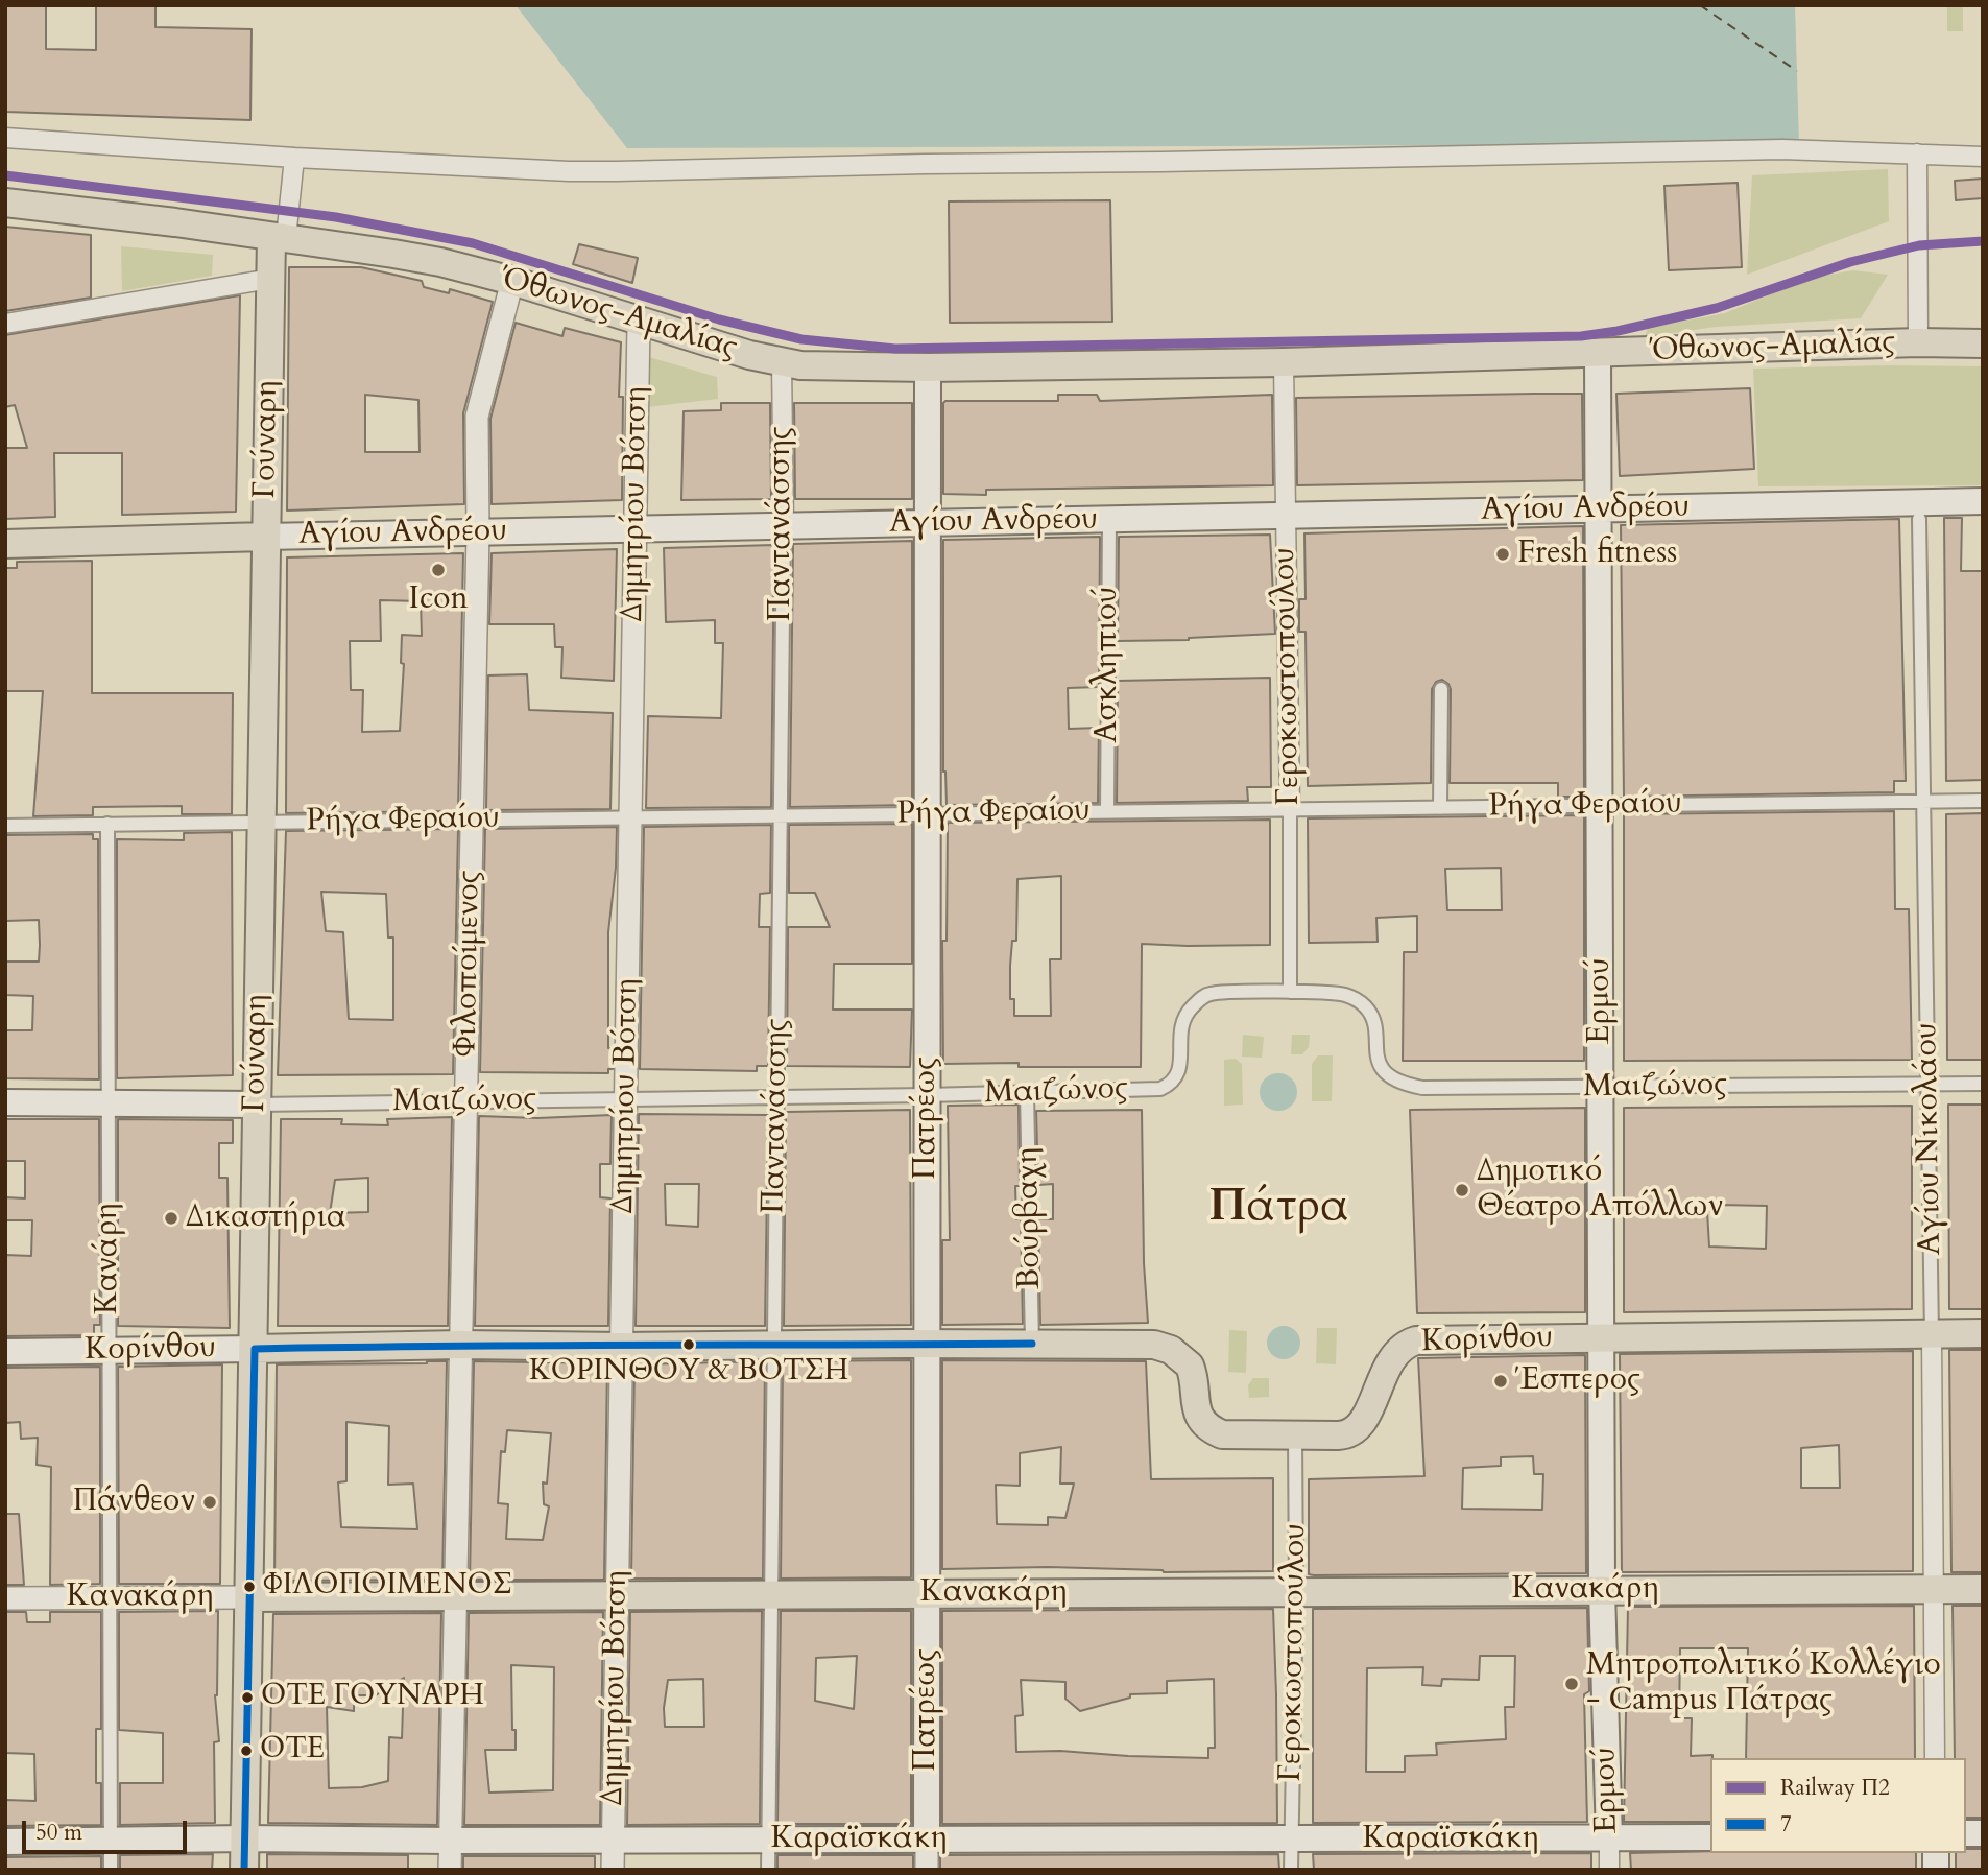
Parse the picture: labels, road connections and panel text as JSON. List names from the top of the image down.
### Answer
{
  "streets": {
    "main road": [
      "Όθωνος-Αμαλίας",
      "Γούναρη",
      "Αγίου Ανδρέου",
      "Ερμού",
      "Μαιζώνος",
      "Πατρέως",
      "Κορίνθου",
      "Κανακάρη",
      "Καραϊσκάκη"
    ],
    "street": [
      "Δημητρίου Βότση",
      "Παντανάσσης",
      "Ασκληπιού",
      "Γεροκωστοπούλου",
      "Ρήγα Φεραίου",
      "Φιλοποίμενος",
      "Αγίου Νικολάου",
      "Βούρβαχη",
      "Κανάρη"
    ]
  },
  "crossings": [
    ["Όθωνος-Αμαλίας", "Γούναρη"],
    ["Όθωνος-Αμαλίας", "Δημητρίου Βότση"],
    ["Όθωνος-Αμαλίας", "Παντανάσσης"],
    ["Όθωνος-Αμαλίας", "Γεροκωστοπούλου"],
    ["Όθωνος-Αμαλίας", "Φιλοποίμενος"],
    ["Όθωνος-Αμαλίας", "Ερμού"],
    ["Όθωνος-Αμαλίας", "Πατρέως"],
    ["Γούναρη", "Αγίου Ανδρέου"],
    ["Γούναρη", "Ρήγα Φεραίου"],
    ["Γούναρη", "Μαιζώνος"],
    ["Γούναρη", "Κορίνθου"],
    ["Γούναρη", "Κανακάρη"],
    ["Γούναρη", "Καραϊσκάκη"],
    ["Δημητρίου Βότση", "Αγίου Ανδρέου"],
    ["Δημητρίου Βότση", "Ρήγα Φεραίου"],
    ["Δημητρίου Βότση", "Μαιζώνος"],
    ["Δημητρίου Βότση", "Κορίνθου"],
    ["Δημητρίου Βότση", "Κανακάρη"],
    ["Δημητρίου Βότση", "Καραϊσκάκη"],
    ["Αγίου Ανδρέου", "Παντανάσσης"],
    ["Αγίου Ανδρέου", "Ασκληπιού"],
    ["Αγίου Ανδρέου", "Γεροκωστοπούλου"],
    ["Αγίου Ανδρέου", "Φιλοποίμενος"],
    ["Αγίου Ανδρέου", "Ερμού"],
    ["Αγίου Ανδρέου", "Πατρέως"],
    ["Παντανάσσης", "Ρήγα Φεραίου"],
    ["Παντανάσσης", "Μαιζώνος"],
    ["Παντανάσσης", "Κορίνθου"],
    ["Παντανάσσης", "Κανακάρη"],
    ["Παντανάσσης", "Καραϊσκάκη"],
    ["Ασκληπιού", "Ρήγα Φεραίου"],
    ["Γεροκωστοπούλου", "Ρήγα Φεραίου"],
    ["Γεροκωστοπούλου", "Μαιζώνος"],
    ["Γεροκωστοπούλου", "Κορίνθου"],
    ["Γεροκωστοπούλου", "Κανακάρη"],
    ["Γεροκωστοπούλου", "Καραϊσκάκη"],
    ["Ρήγα Φεραίου", "Φιλοποίμενος"],
    ["Ρήγα Φεραίου", "Ερμού"],
    ["Ρήγα Φεραίου", "Πατρέως"],
    ["Ρήγα Φεραίου", "Αγίου Νικολάου"],
    ["Ρήγα Φεραίου", "Κανάρη"],
    ["Φιλοποίμενος", "Μαιζώνος"],
    ["Φιλοποίμενος", "Κορίνθου"],
    ["Φιλοποίμενος", "Κανακάρη"],
    ["Φιλοποίμενος", "Καραϊσκάκη"],
    ["Ερμού", "Μαιζώνος"],
    ["Ερμού", "Κορίνθου"],
    ["Ερμού", "Κανακάρη"],
    ["Ερμού", "Καραϊσκάκη"],
    ["Μαιζώνος", "Πατρέως"],
    ["Μαιζώνος", "Αγίου Νικολάου"],
    ["Μαιζώνος", "Βούρβαχη"],
    ["Μαιζώνος", "Κανάρη"],
    ["Πατρέως", "Κορίνθου"],
    ["Πατρέως", "Κανακάρη"],
    ["Πατρέως", "Καραϊσκάκη"],
    ["Αγίου Νικολάου", "Κορίνθου"],
    ["Αγίου Νικολάου", "Κανακάρη"],
    ["Βούρβαχη", "Κορίνθου"],
    ["Κανάρη", "Κορίνθου"],
    ["Κανάρη", "Κανακάρη"],
    ["Κανάρη", "Καραϊσκάκη"]
  ],
  "districts": ["Πάτρα"],
  "places": [
    "Fresh fitness",
    "Icon",
    "Δημοτικό Θέατρο Απόλλων",
    "Δικαστήρια",
    "ΚΟΡΙΝΘΟΥ & ΒΟΤΣΗ",
    "Έσπερος",
    "Πάνθεον",
    "ΦΙΛΟΠΟΙΜΕΝΟΣ",
    "Μητροπολιτικό Κολλέγιο - Campus Πάτρας",
    "ΟΤΕ ΓΟΥΝΑΡΗ",
    "ΟΤΕ"
  ],
  "lines": ["rail line Π2", "transit line 7"],
  "legend": ["Railway Π2", "7"],
  "scale_bar": "50 m"
}
